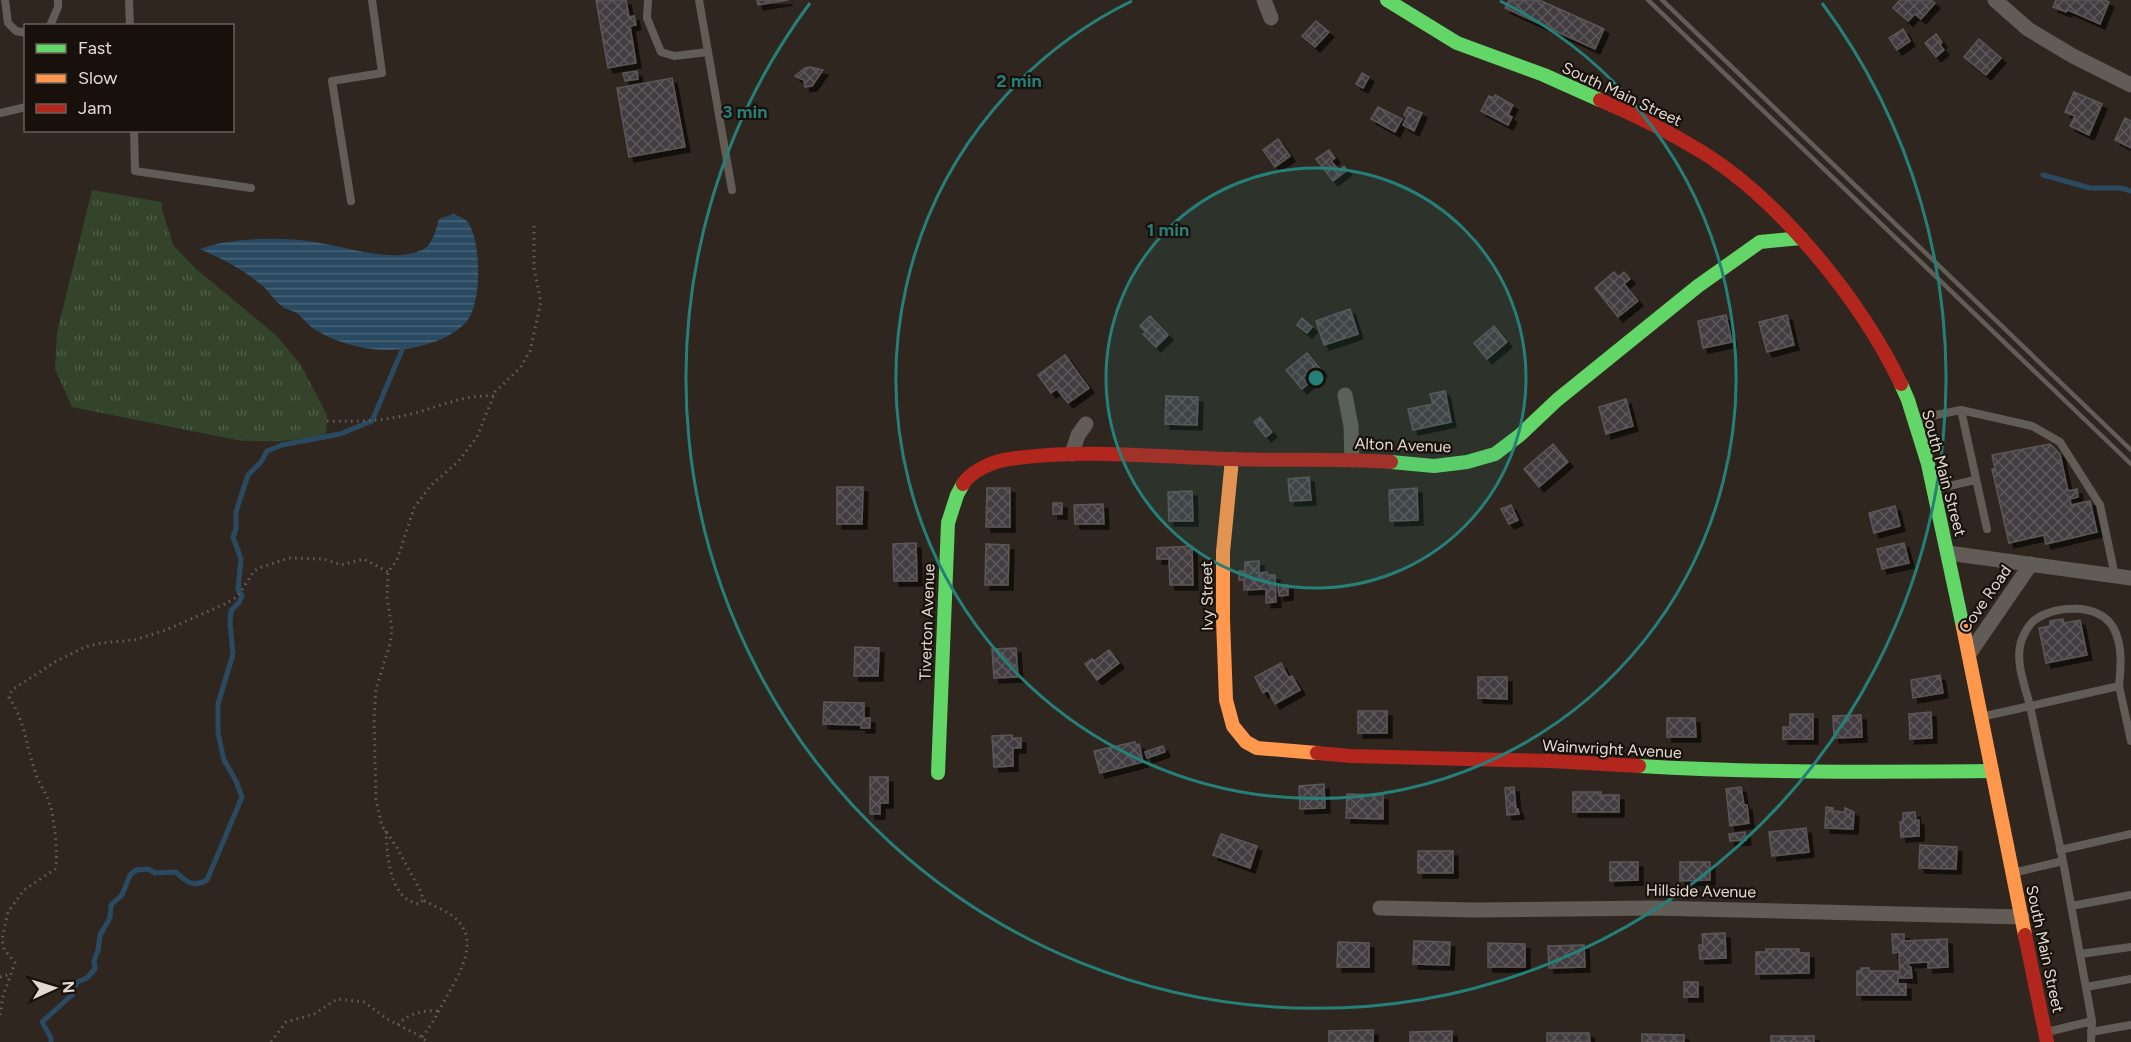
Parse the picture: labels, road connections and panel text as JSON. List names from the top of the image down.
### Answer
{
  "streets": {
    "street": [
      "South Main Street",
      "Alton Avenue",
      "Ivy Street",
      "Cove Road",
      "Tiverton Avenue",
      "Wainwright Avenue",
      "Hillside Avenue"
    ]
  },
  "crossings": [
    ["South Main Street", "Alton Avenue"],
    ["South Main Street", "Cove Road"],
    ["South Main Street", "Wainwright Avenue"],
    ["South Main Street", "Hillside Avenue"],
    ["Alton Avenue", "Ivy Street"],
    ["Alton Avenue", "Tiverton Avenue"],
    ["Ivy Street", "Wainwright Avenue"]
  ],
  "legend": ["Fast", "Slow", "Jam"],
  "north": "right",
  "rings": ["2 min", "3 min", "1 min"]
}
